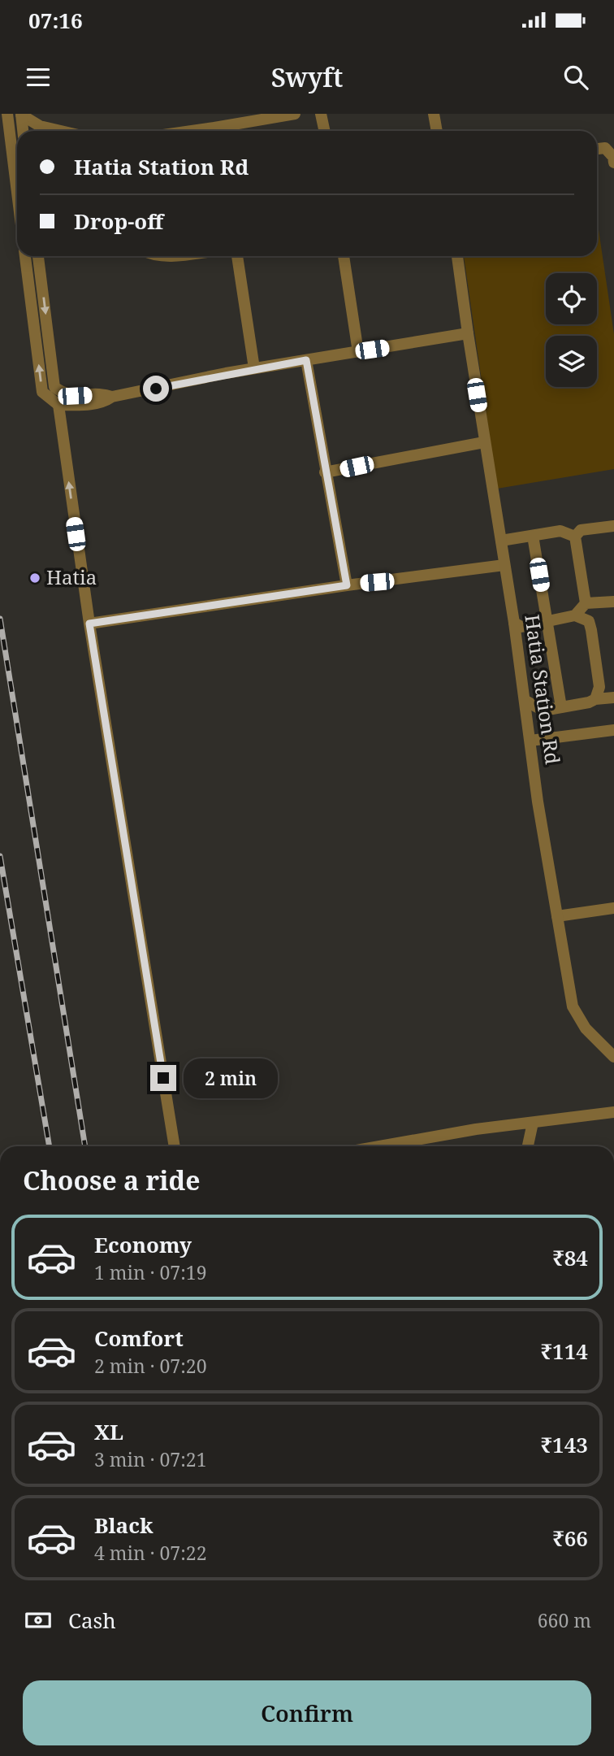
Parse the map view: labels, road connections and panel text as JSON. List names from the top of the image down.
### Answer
{
  "streets": {
    "street": ["Hatia Station Rd"]
  },
  "places": ["Hatia"],
  "page": {
    "status": "07:16",
    "header": "Swyft",
    "banner": ["Hatia Station Rd", "Drop-off"],
    "bubble": "2 min",
    "heading": "Choose a ride",
    "list": [
      {
        "name": "Economy",
        "note": "1 min · 07:19",
        "value": "₹84"
      },
      {
        "name": "Comfort",
        "note": "2 min · 07:20",
        "value": "₹114"
      },
      {
        "name": "XL",
        "note": "3 min · 07:21",
        "value": "₹143"
      },
      {
        "name": "Black",
        "note": "4 min · 07:22",
        "value": "₹66"
      }
    ],
    "pay": ["Cash", "660 m"],
    "buttons": "Confirm"
  }
}
